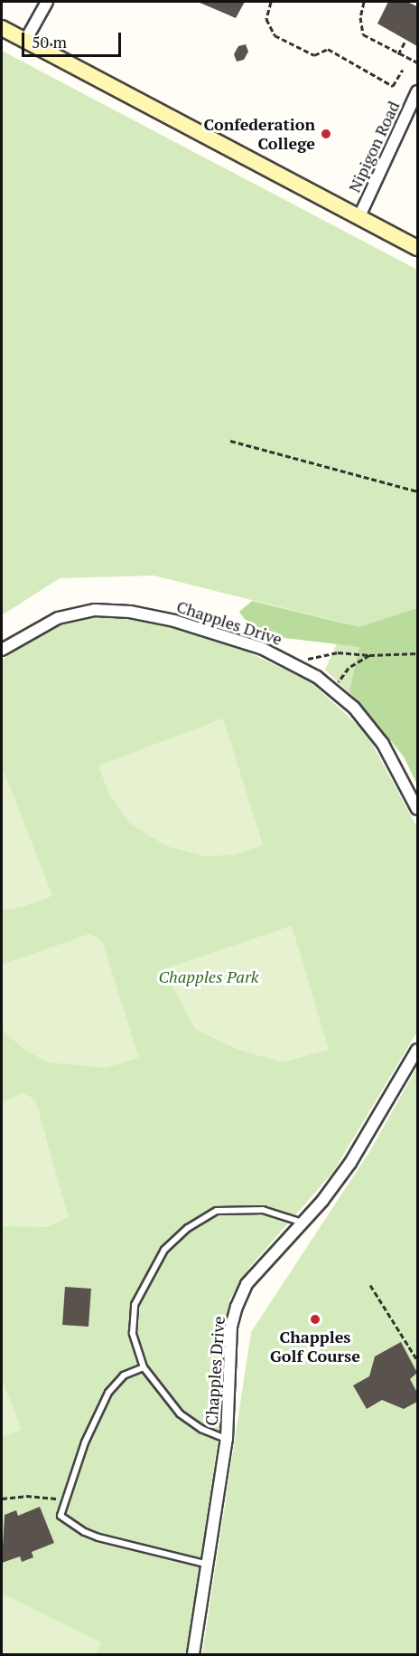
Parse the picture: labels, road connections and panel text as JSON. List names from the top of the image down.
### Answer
{
  "streets": {
    "street": ["Nipigon Road", "Chapples Drive"]
  },
  "parks": ["Chapples Park"],
  "places": ["Confederation College", "Chapples Golf Course"],
  "scale_bar": "50 m"
}
